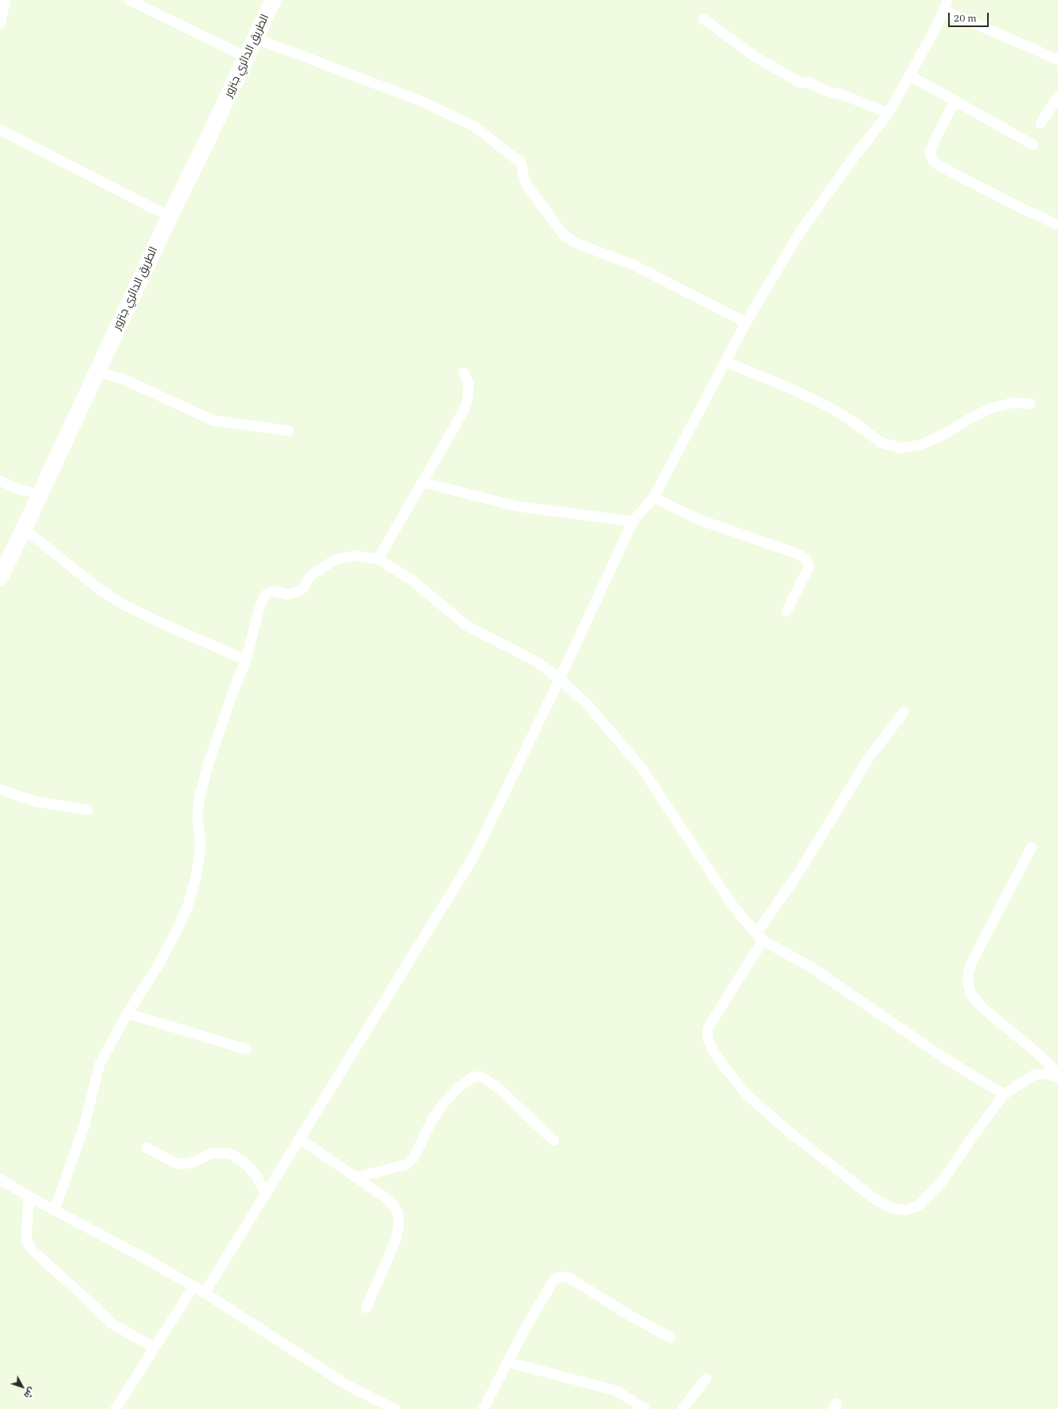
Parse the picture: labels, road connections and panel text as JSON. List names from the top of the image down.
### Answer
{
  "streets": {
    "main road": ["الطريق الدائري جنزور"]
  },
  "scale_bar": "20 m",
  "north": "bottom right"
}
